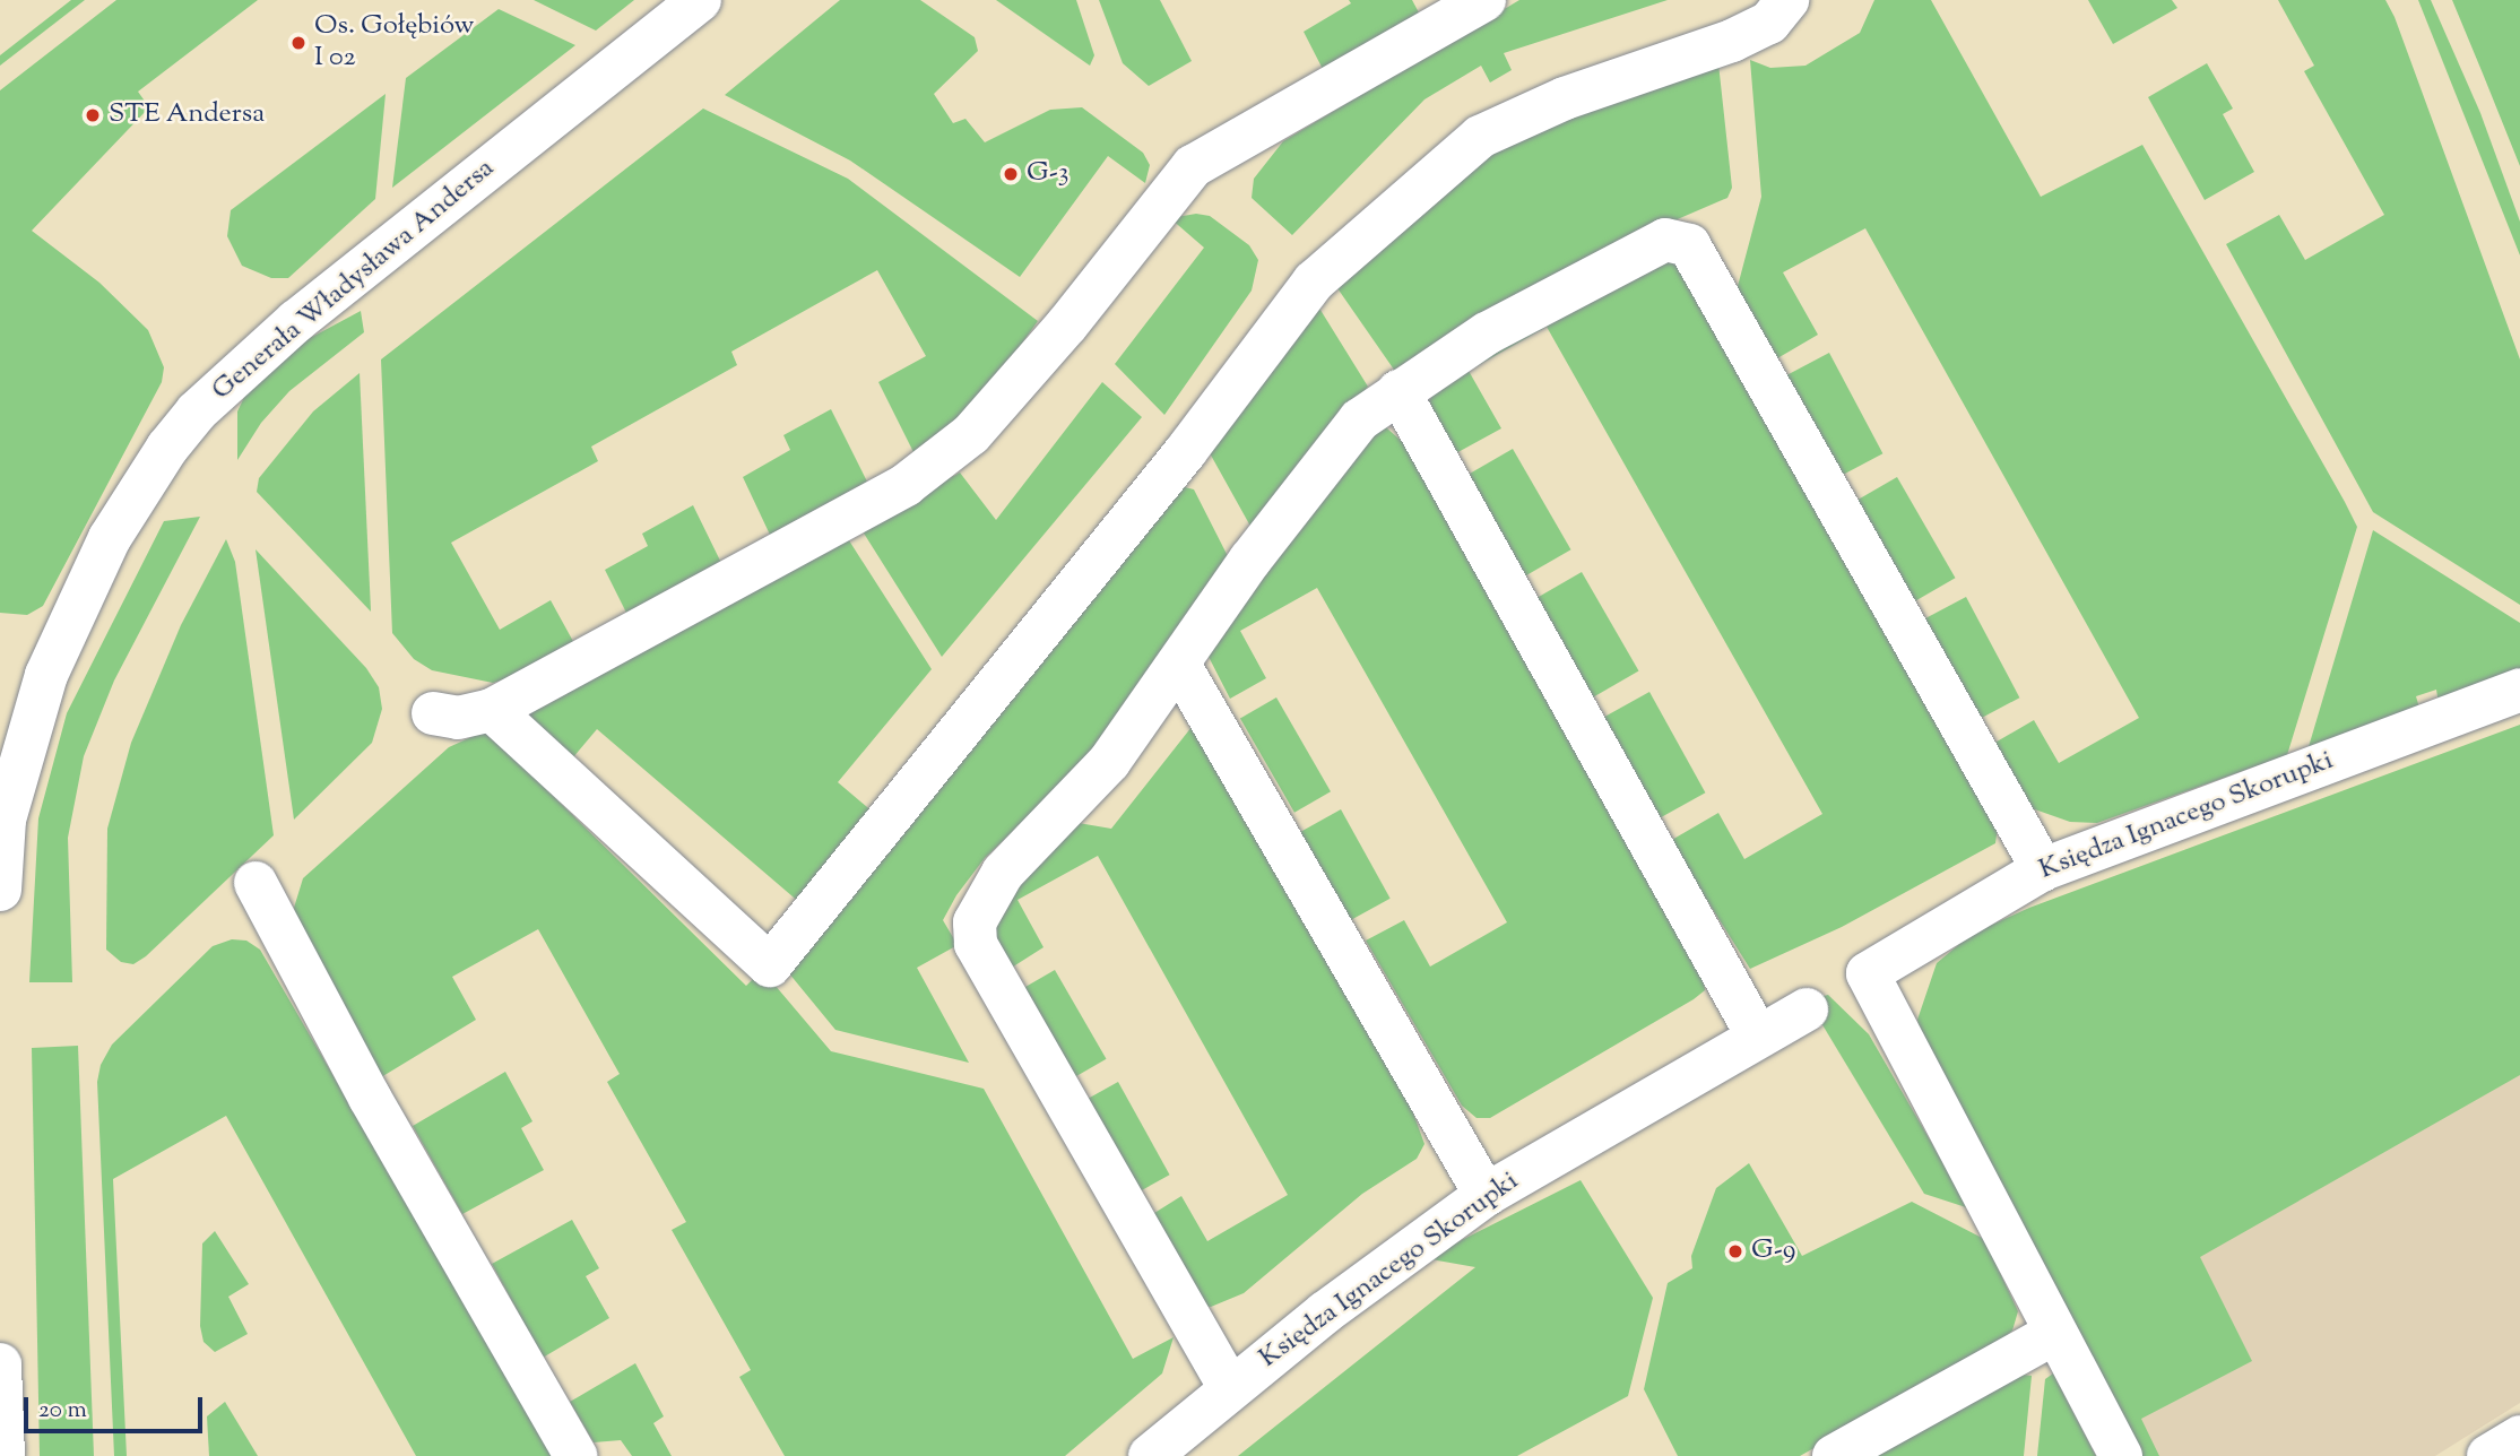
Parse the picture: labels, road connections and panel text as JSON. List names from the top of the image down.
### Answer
{
  "streets": {
    "street": ["Generała Władysława Andersa", "Księdza Ignacego Skorupki"]
  },
  "places": [
    "Os. Gołębiów I 02",
    "STE Andersa",
    "G-3",
    "G-9"
  ],
  "scale_bar": "20 m"
}
